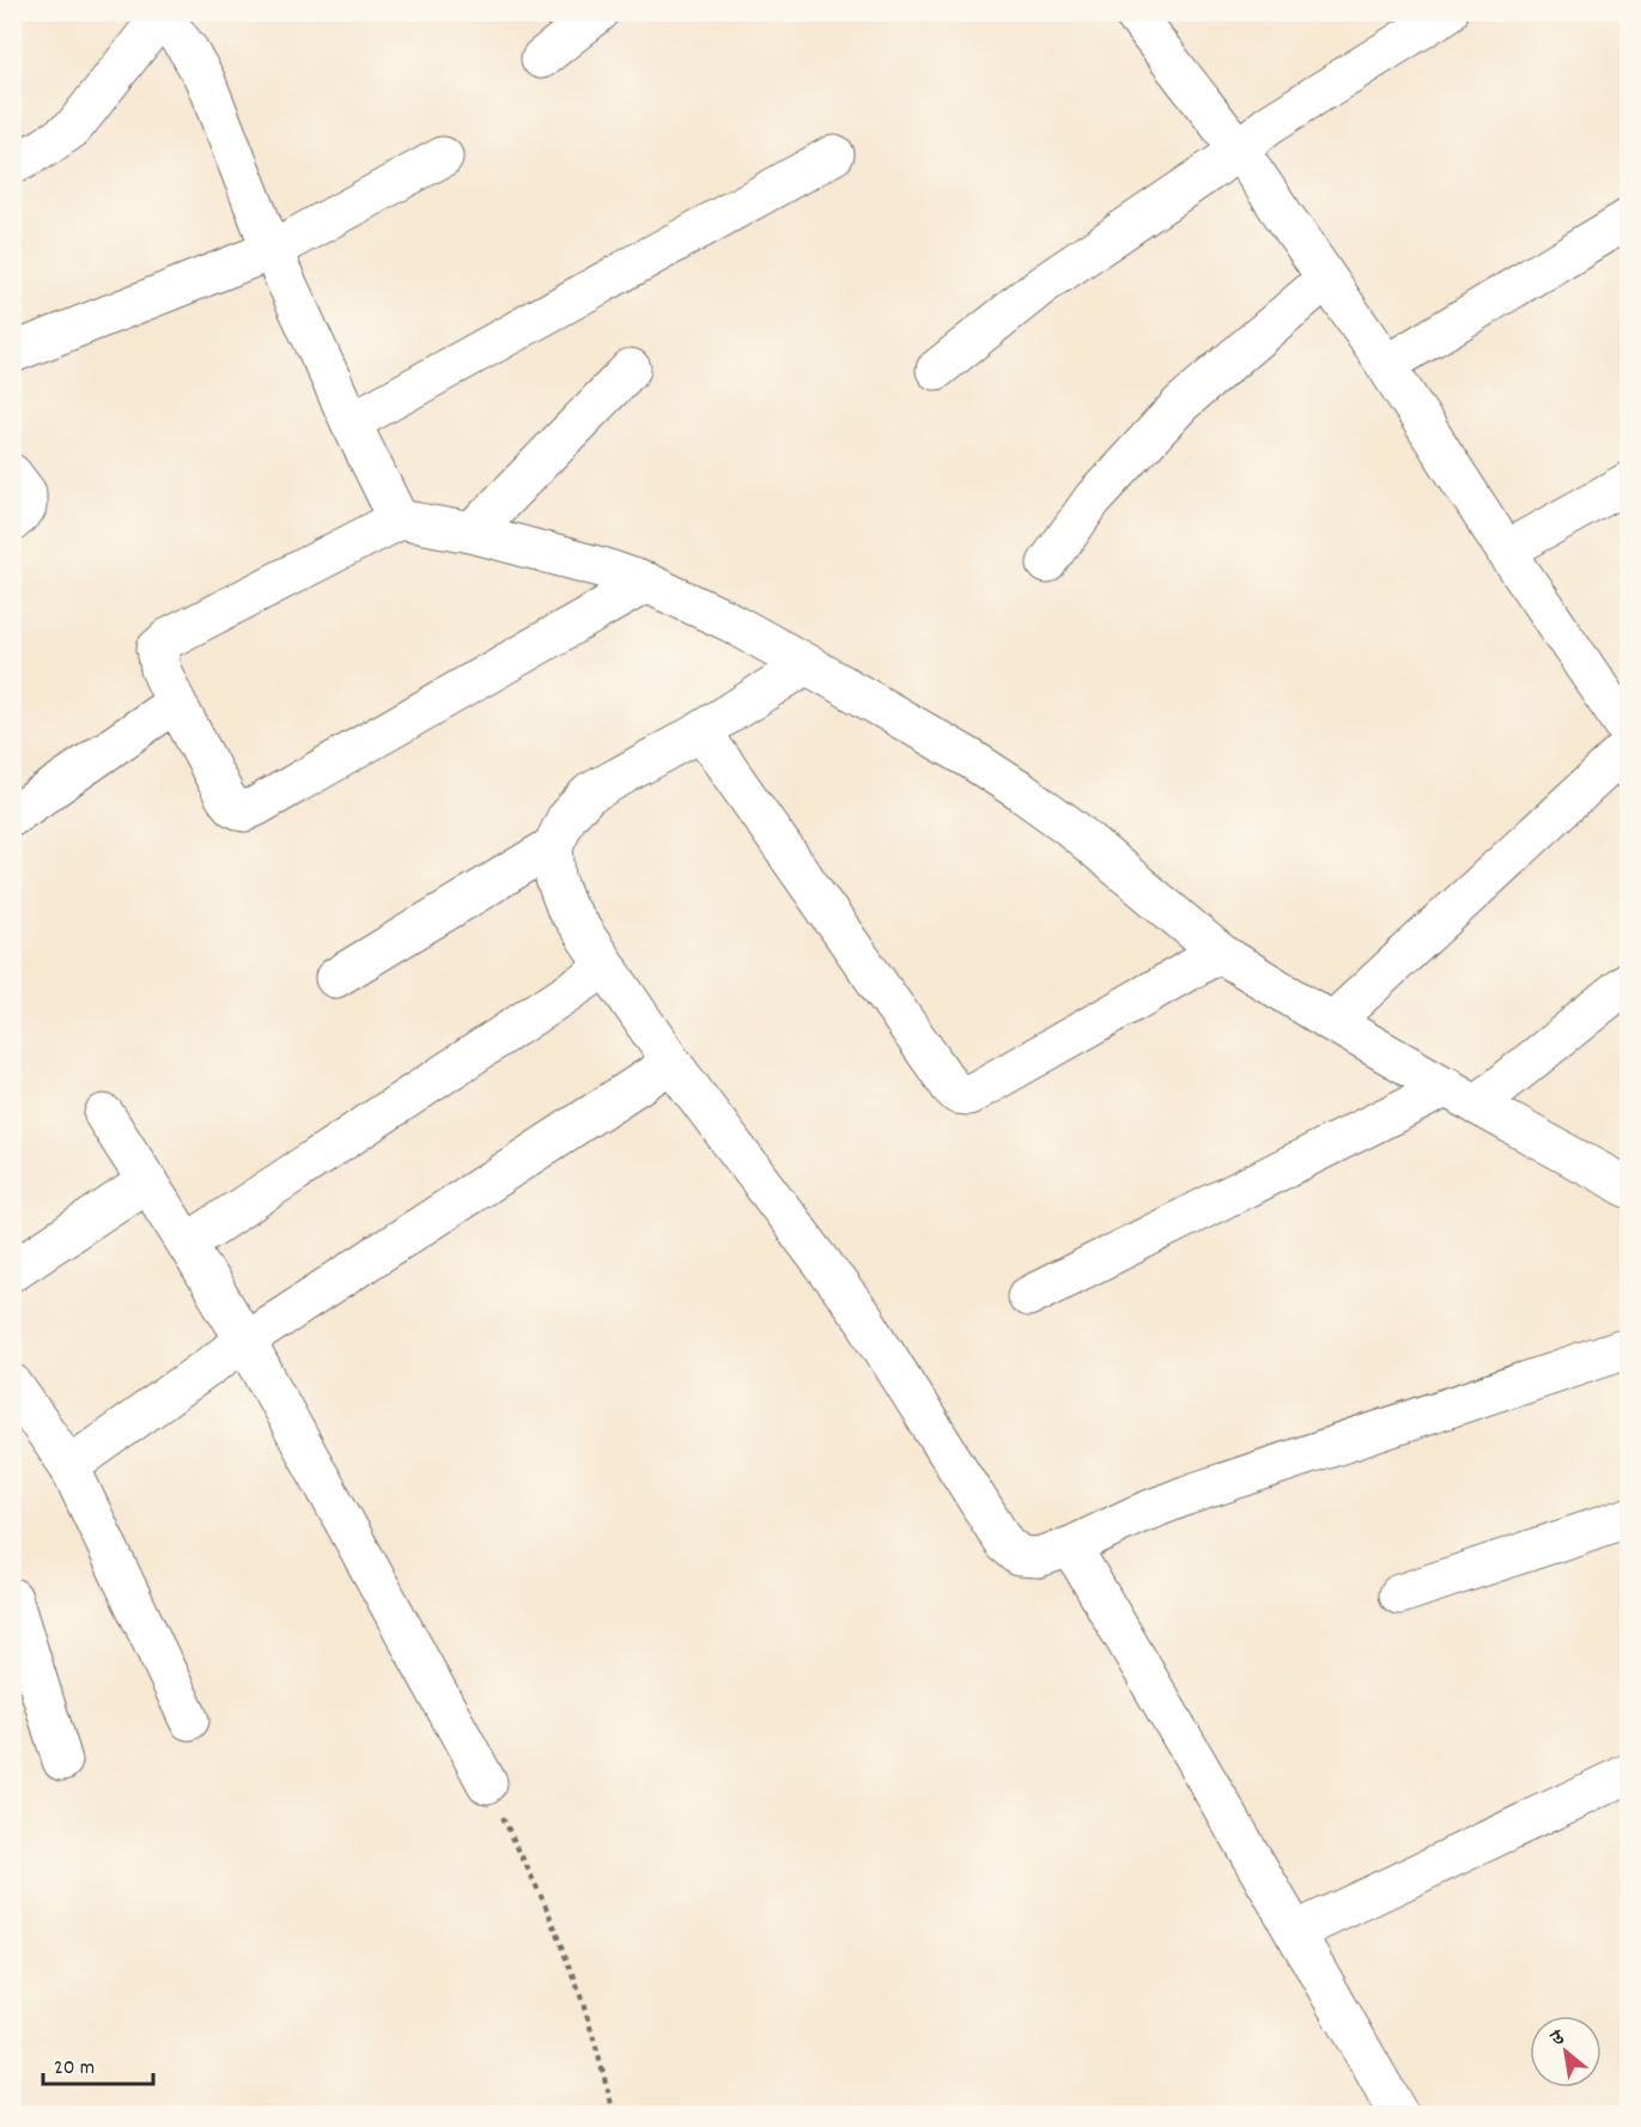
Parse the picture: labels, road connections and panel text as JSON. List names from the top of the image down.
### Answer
{
  "scale_bar": "20 m",
  "north": "top left"
}
